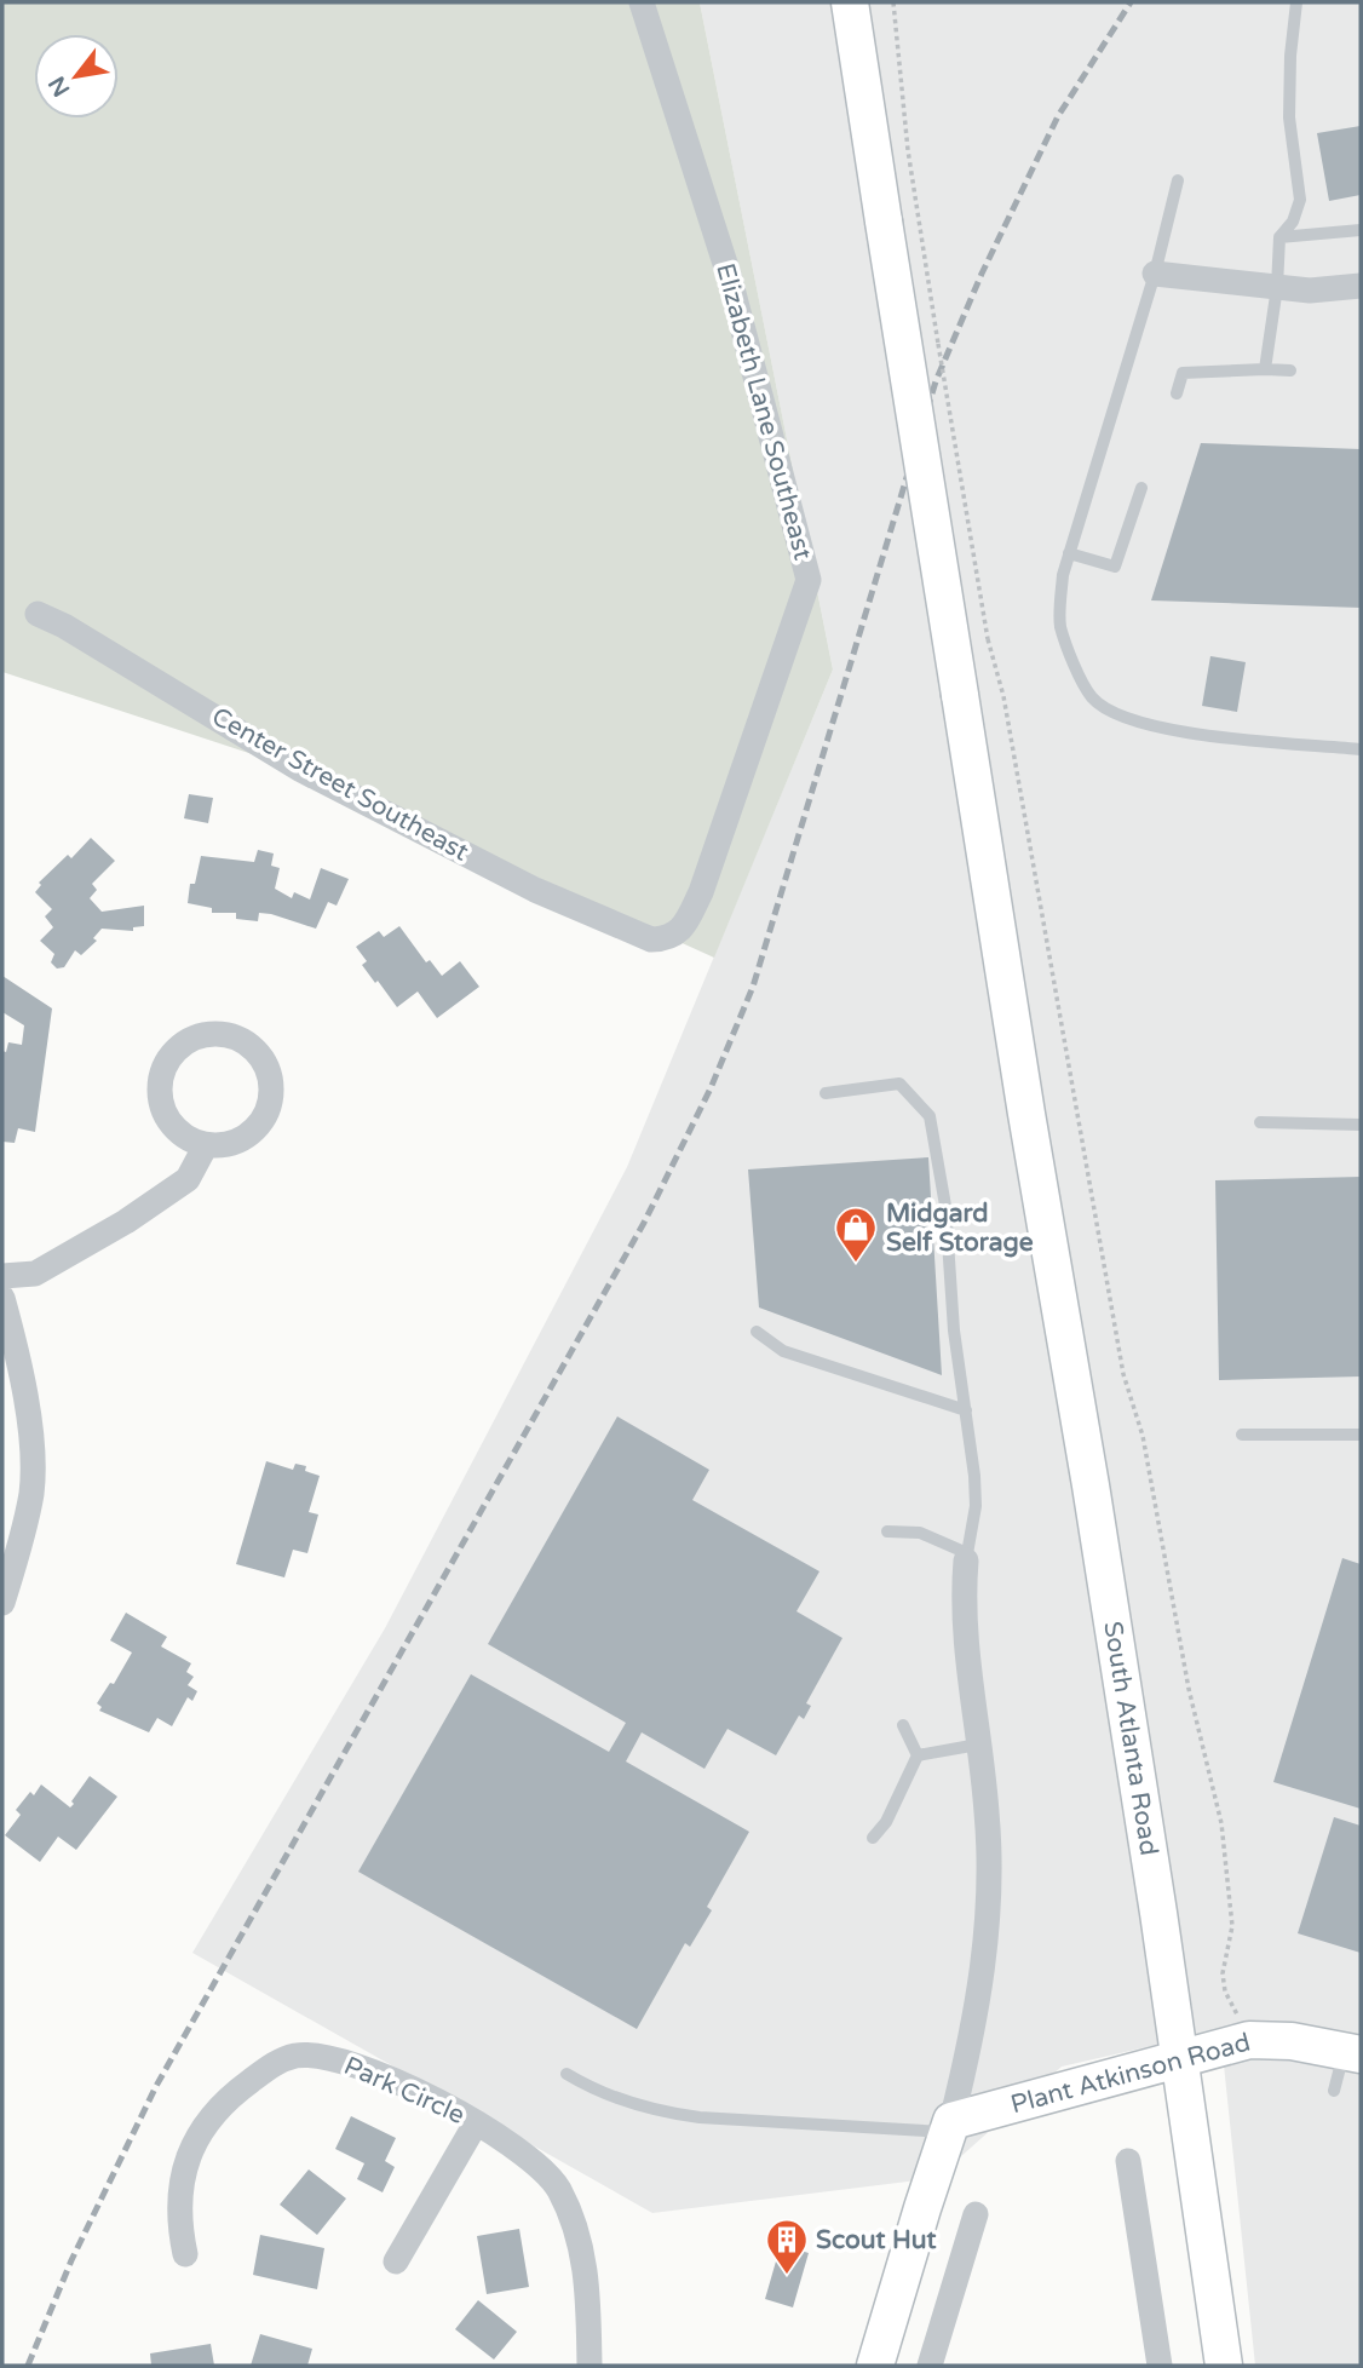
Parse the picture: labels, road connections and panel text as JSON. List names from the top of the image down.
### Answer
{
  "streets": {
    "main road": ["South Atlanta Road", "Plant Atkinson Road"],
    "street": ["Elizabeth Lane Southeast", "Center Street Southeast", "Park Circle"]
  },
  "crossings": [
    ["Elizabeth Lane Southeast", "Center Street Southeast"],
    ["South Atlanta Road", "Plant Atkinson Road"]
  ],
  "places": {
    "shop": ["Midgard Self Storage"],
    "building": ["Scout Hut"]
  },
  "north": "bottom left"
}
